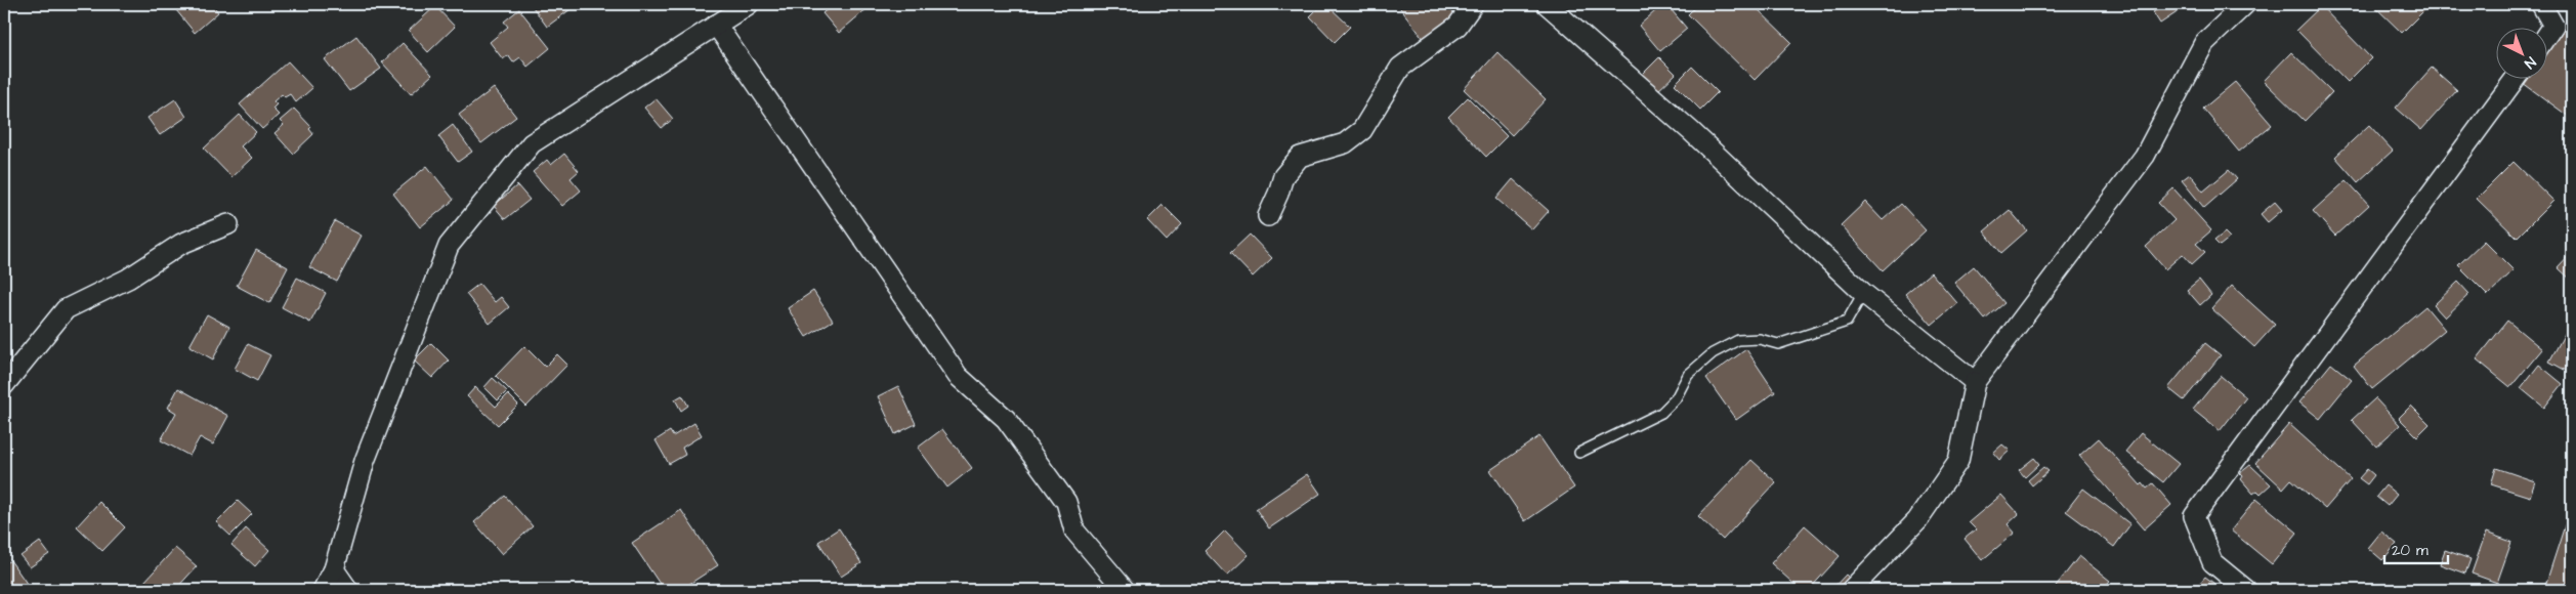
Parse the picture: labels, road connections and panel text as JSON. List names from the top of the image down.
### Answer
{
  "scale_bar": "20 m",
  "north": "bottom right"
}
